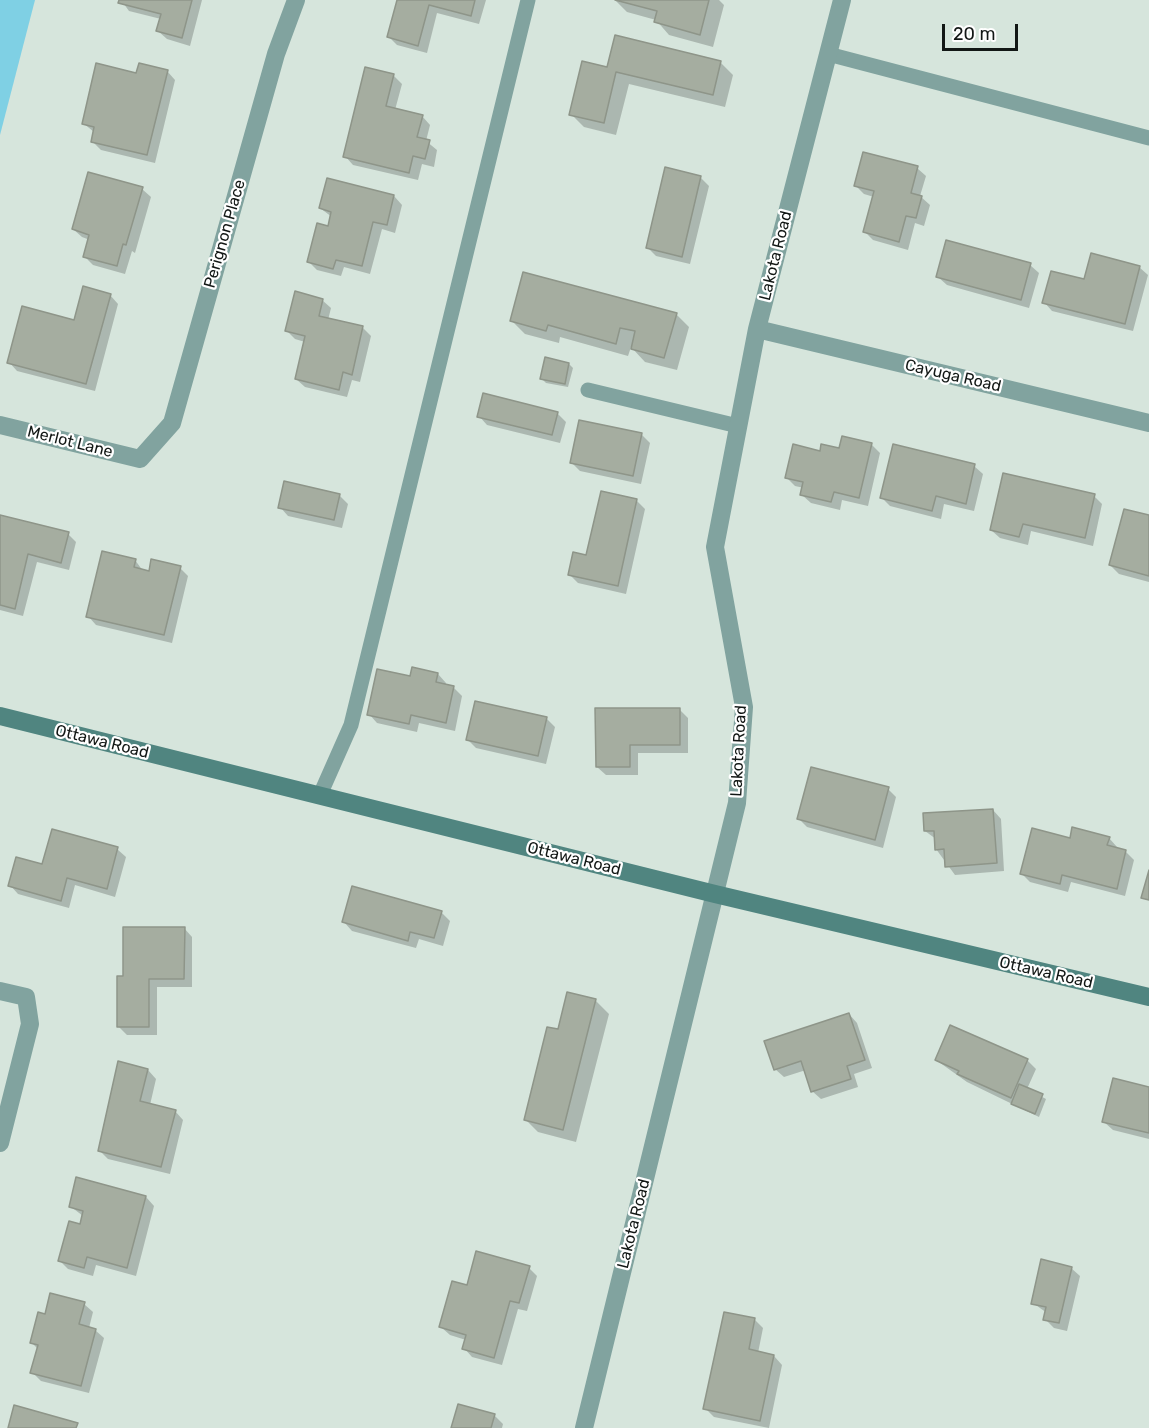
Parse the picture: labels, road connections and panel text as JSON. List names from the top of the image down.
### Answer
{
  "streets": {
    "street": [
      "Perignon Place",
      "Lakota Road",
      "Cayuga Road",
      "Merlot Lane",
      "Ottawa Road"
    ]
  },
  "crossings": [
    ["Perignon Place", "Merlot Lane"],
    ["Lakota Road", "Cayuga Road"],
    ["Lakota Road", "Ottawa Road"]
  ],
  "scale_bar": "20 m"
}
